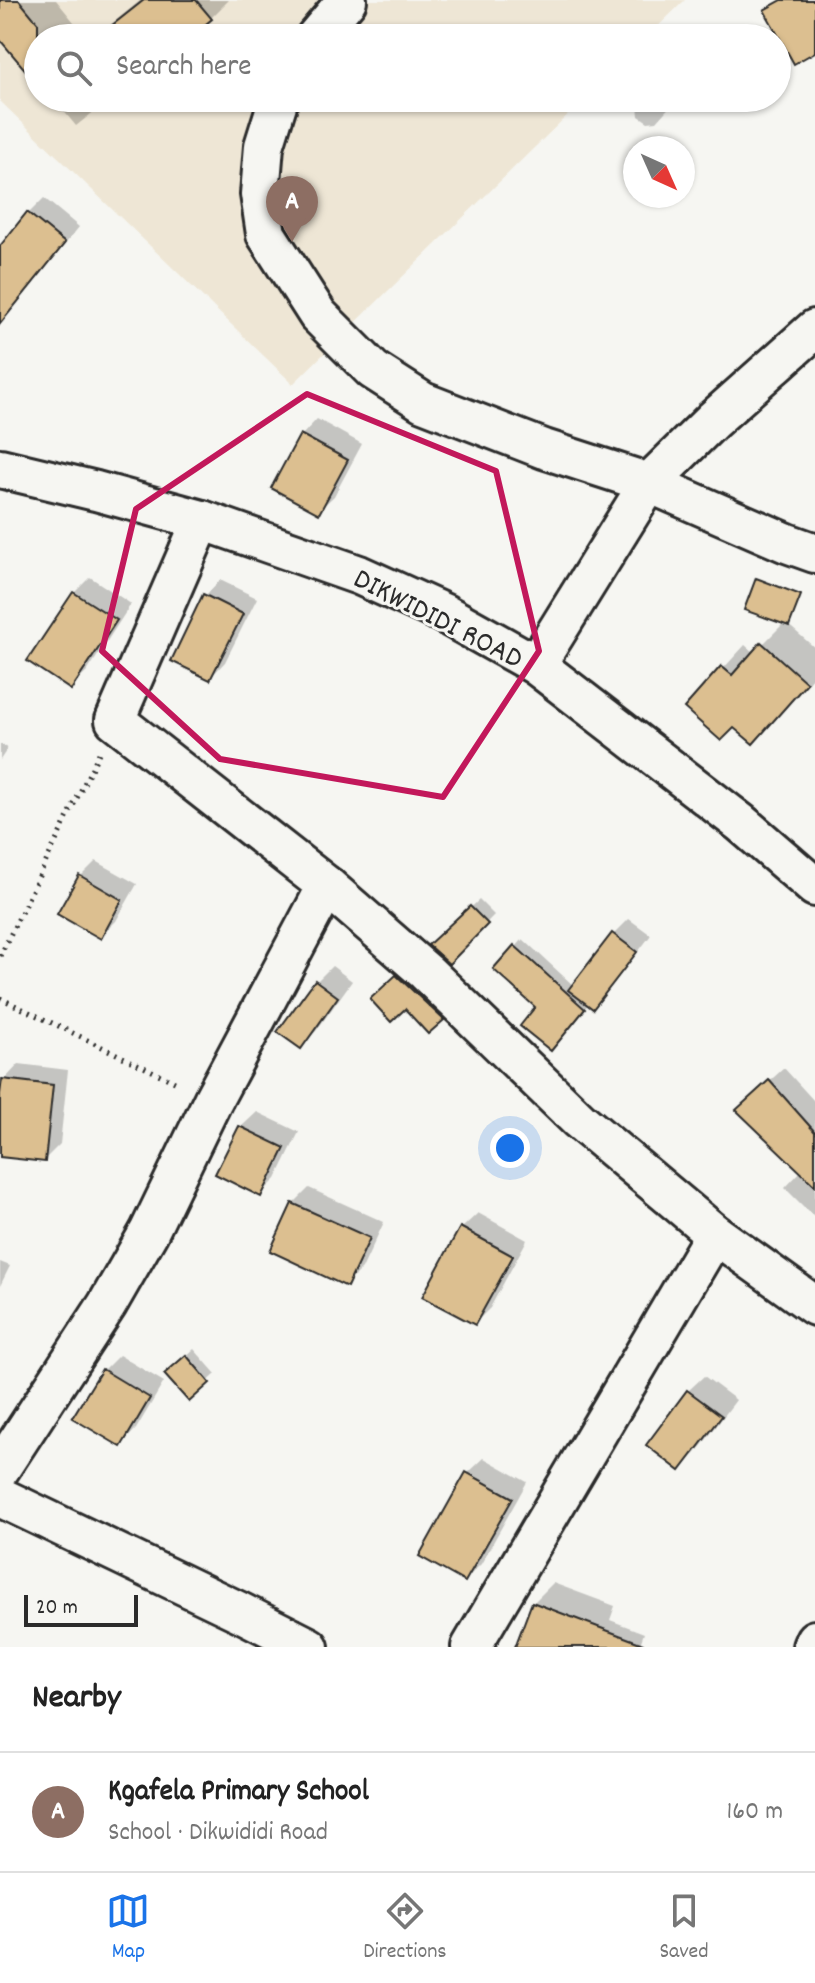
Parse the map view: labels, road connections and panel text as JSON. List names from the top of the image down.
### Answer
{
  "streets": {
    "street": ["DIKWIDIDI ROAD"]
  },
  "scale_bar": "20 m",
  "north": "bottom right",
  "page": {
    "search": "Search here",
    "pins": "A",
    "scale": "20 m",
    "heading": "Nearby",
    "list": [
      {
        "mark": "A",
        "name": "Kgafela Primary School",
        "note": "School · Dikwididi Road",
        "value": "160 m"
      }
    ],
    "nav": ["Map", "Directions", "Saved"]
  }
}
